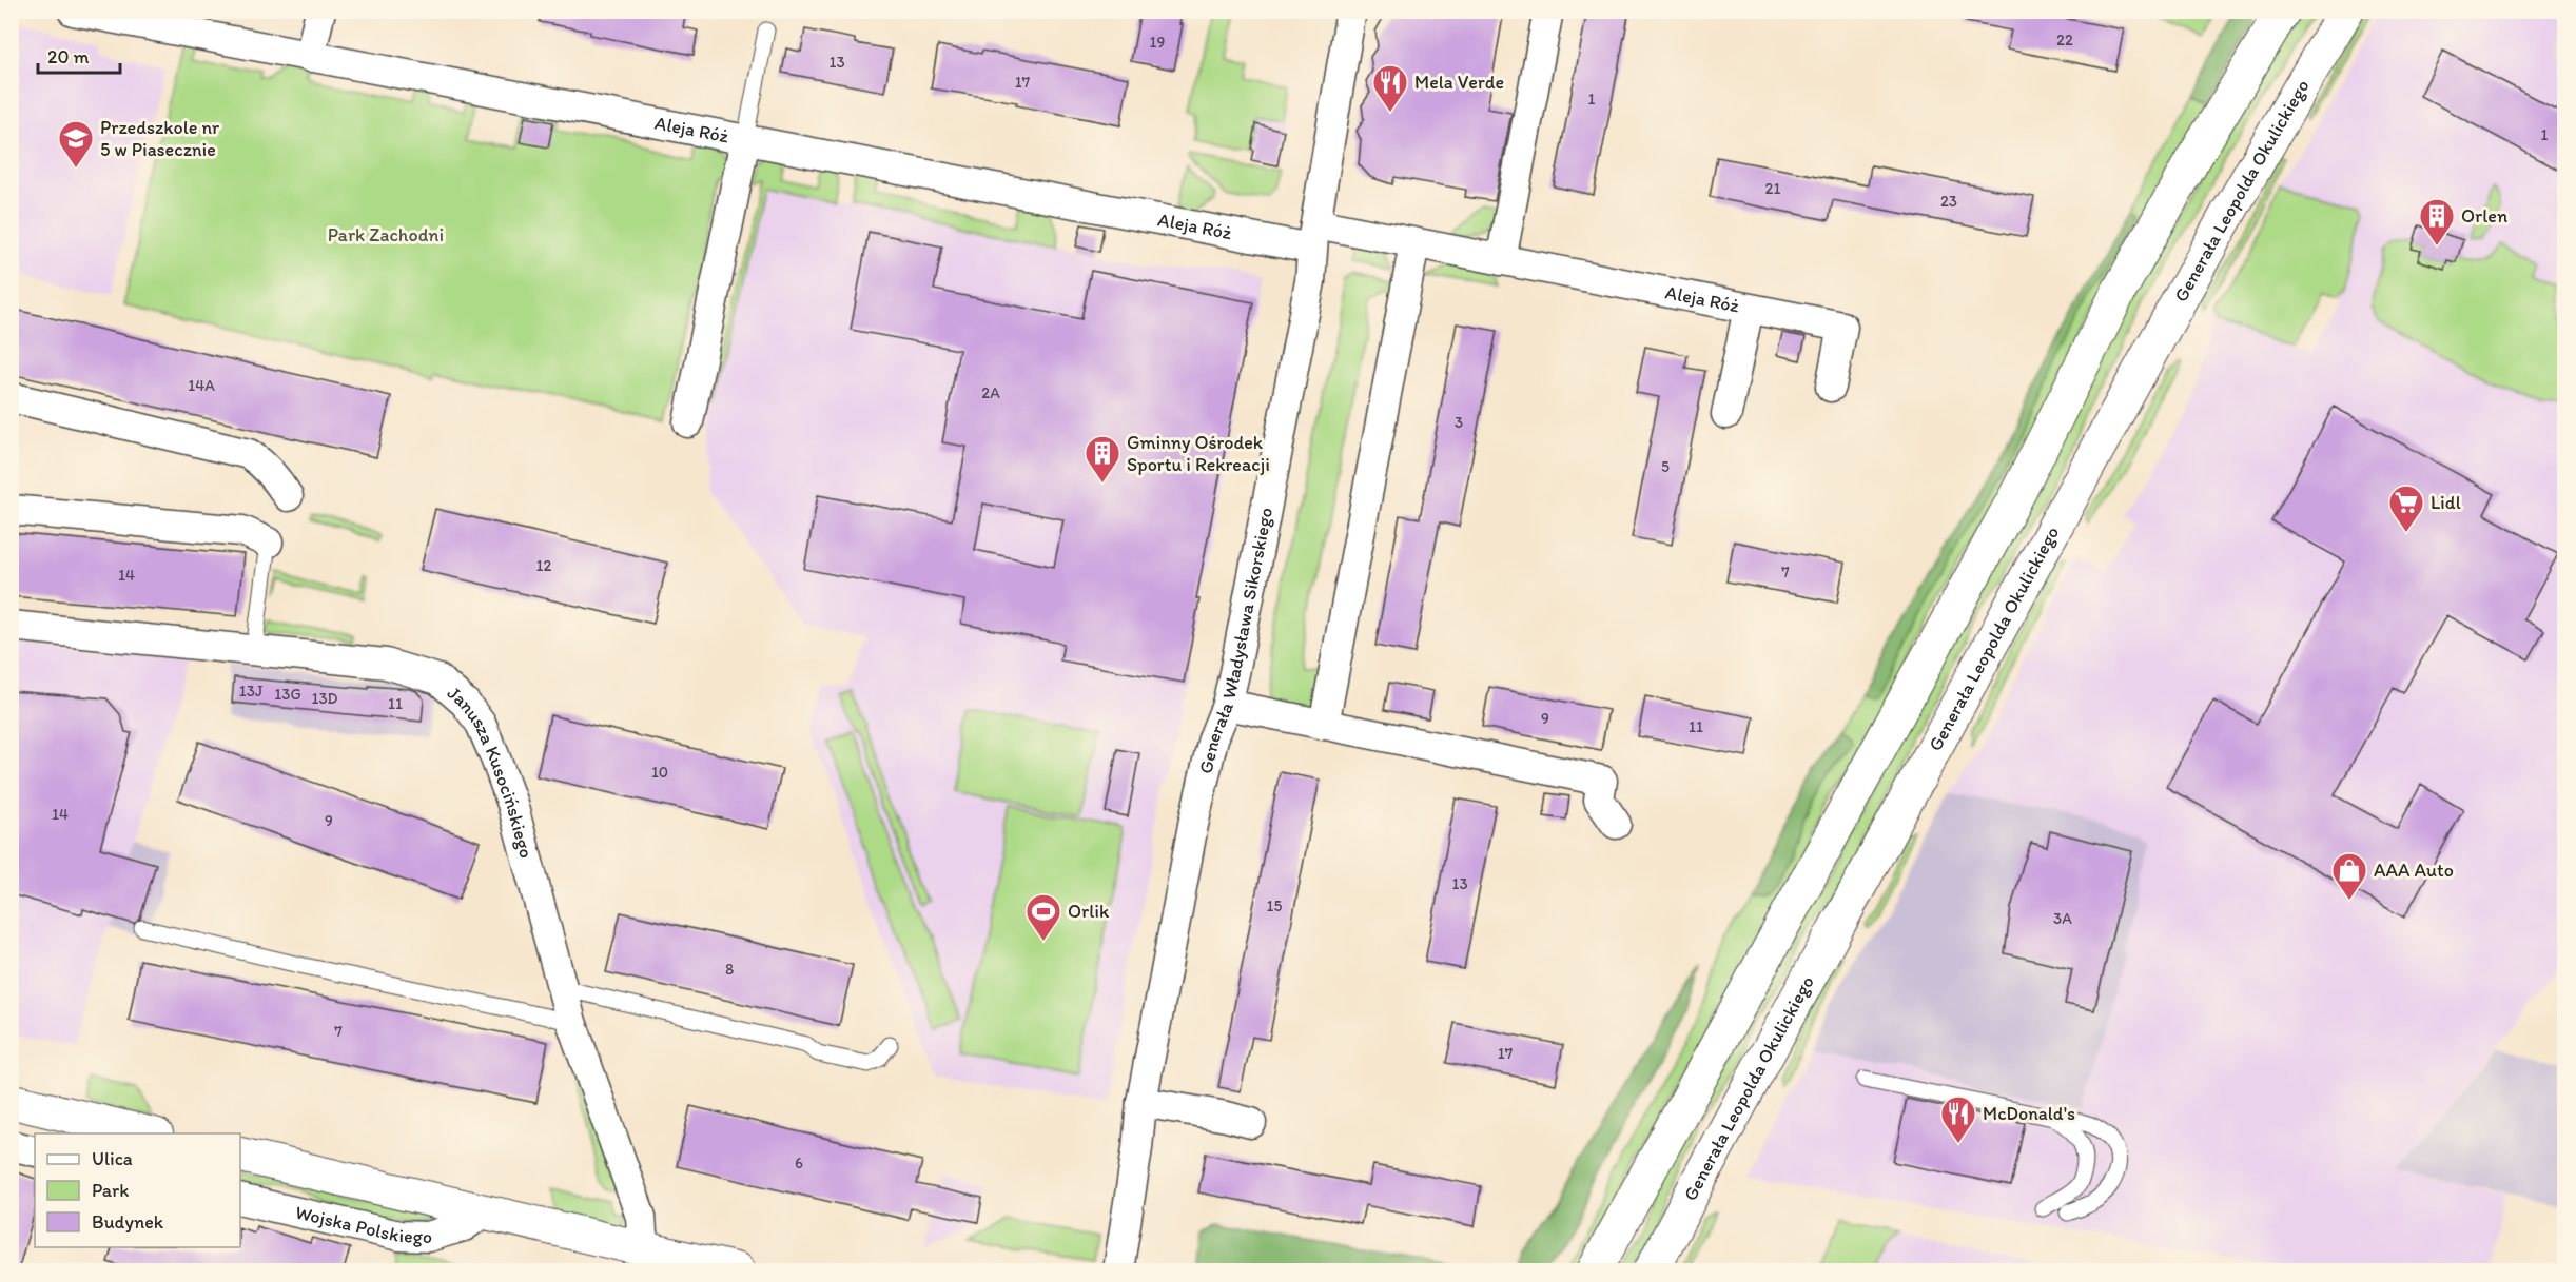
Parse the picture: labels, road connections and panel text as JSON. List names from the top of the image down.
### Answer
{
  "streets": {
    "main road": ["Generała Leopolda Okulickiego", "Wojska Polskiego"],
    "street": ["Aleja Róż", "Generała Władysława Sikorskiego", "Janusza Kusocińskiego"]
  },
  "crossings": [
    ["Aleja Róż", "Generała Władysława Sikorskiego"],
    ["Janusza Kusocińskiego", "Wojska Polskiego"]
  ],
  "parks": ["Park Zachodni"],
  "places": {
    "restaurant": ["Mela Verde", "McDonald's"],
    "school or university": ["Przedszkole nr 5 w Piasecznie"],
    "building": ["Orlen", "Gminny Ośrodek Sportu i Rekreacji"],
    "supermarket": ["Lidl"],
    "shop": ["AAA Auto"],
    "sports": ["Orlik"]
  },
  "house_numbers": [
    "22",
    "19",
    "13",
    "17",
    "1",
    "1",
    "21",
    "23",
    "14A",
    "2A",
    "3",
    "5",
    "12",
    "7",
    "14",
    "13J",
    "13G",
    "13D",
    "11",
    "9",
    "11",
    "10",
    "14",
    "9",
    "13",
    "15",
    "3A",
    "8",
    "7",
    "17",
    "6"
  ],
  "legend": ["Ulica", "Park", "Budynek"],
  "scale_bar": "20 m"
}
